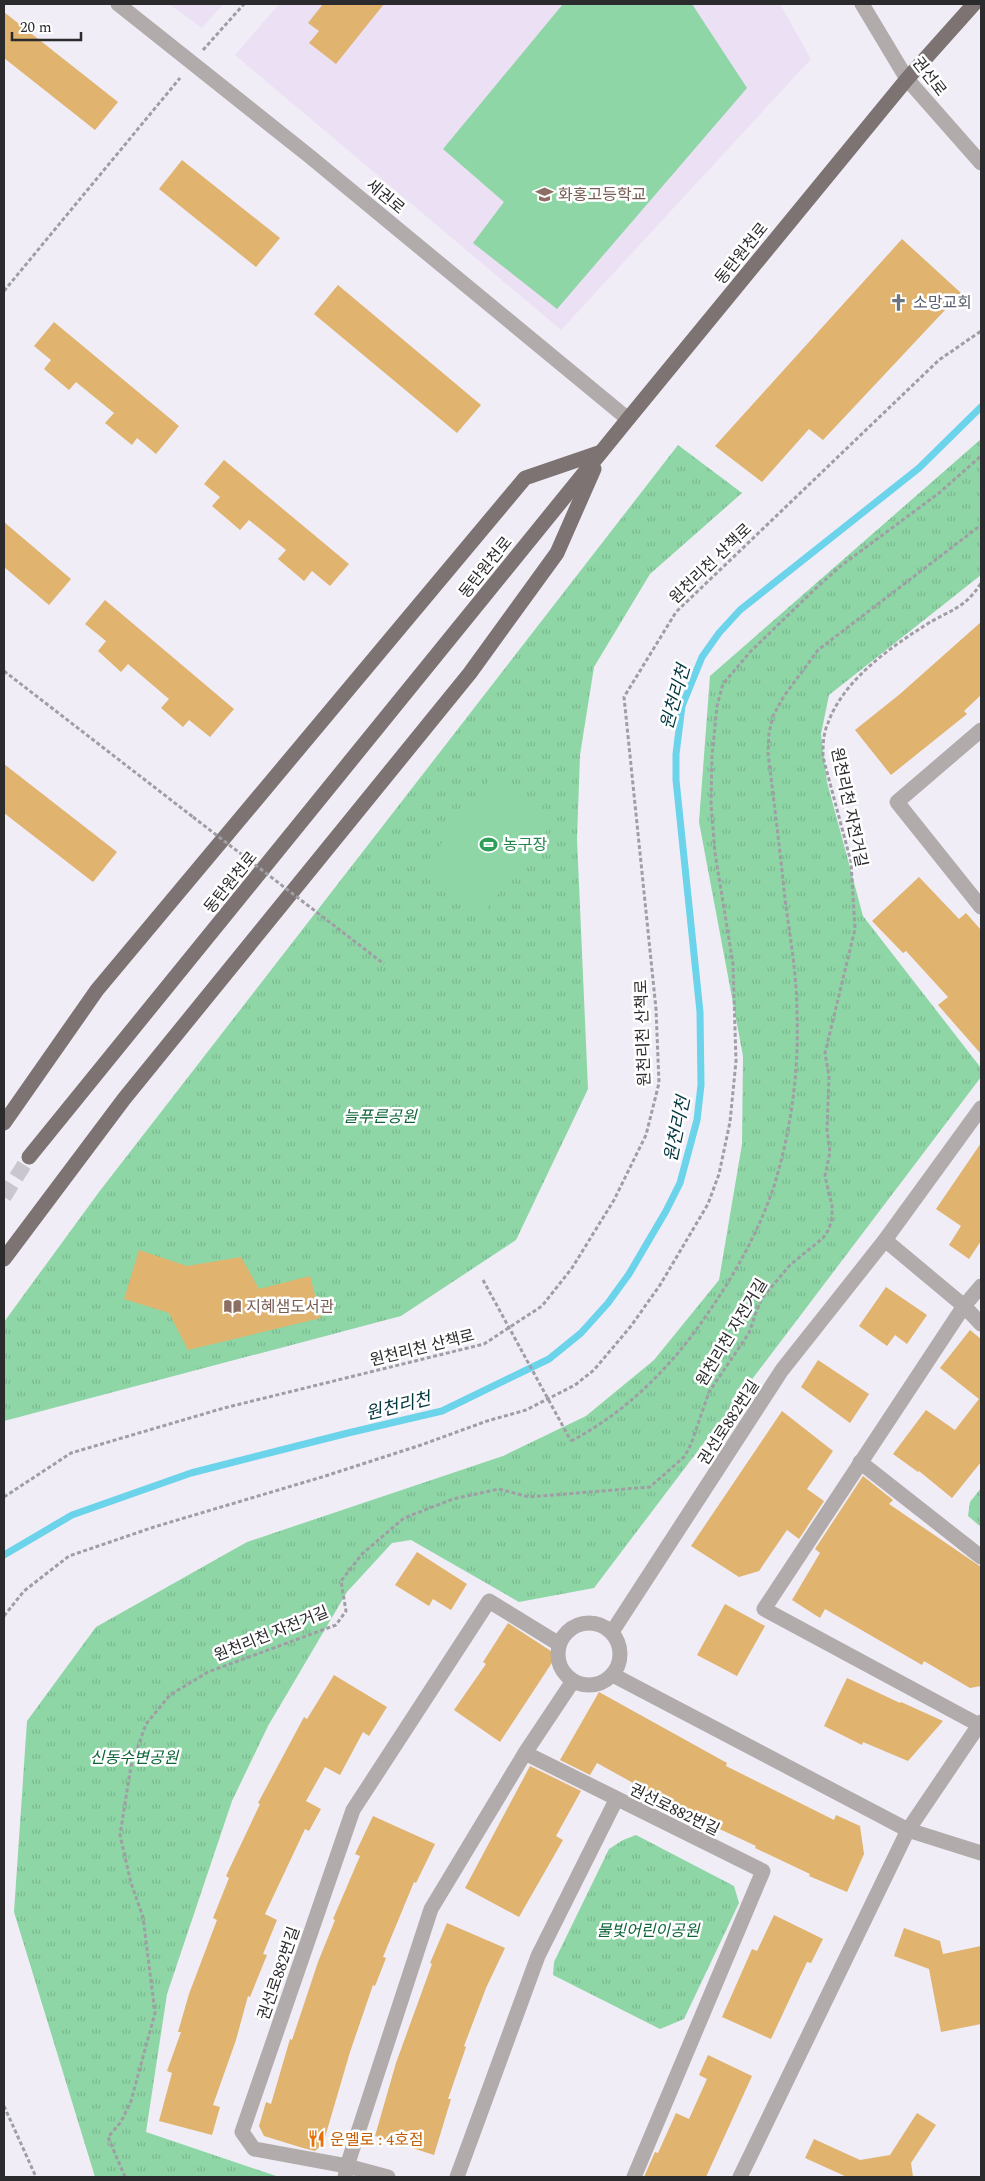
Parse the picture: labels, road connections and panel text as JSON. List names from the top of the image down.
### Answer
{
  "streets": {
    "main road": ["동탄원천로"],
    "street": ["권선로", "세권로", "권선로882번길"],
    "path": ["원천리천 산책로", "원천리천 자전거길"]
  },
  "crossings": [
    ["권선로", "동탄원천로"],
    ["세권로", "동탄원천로"]
  ],
  "water": ["원천리천"],
  "parks": ["늘푸른공원", "신동수변공원", "물빛어린이공원"],
  "places": {
    "school or university": ["화홍고등학교"],
    "church": ["소망교회"],
    "sports": ["농구장"],
    "library": ["지혜샘도서관"],
    "restaurant": ["운멜로 : 4호점"]
  },
  "scale_bar": "20 m"
}
